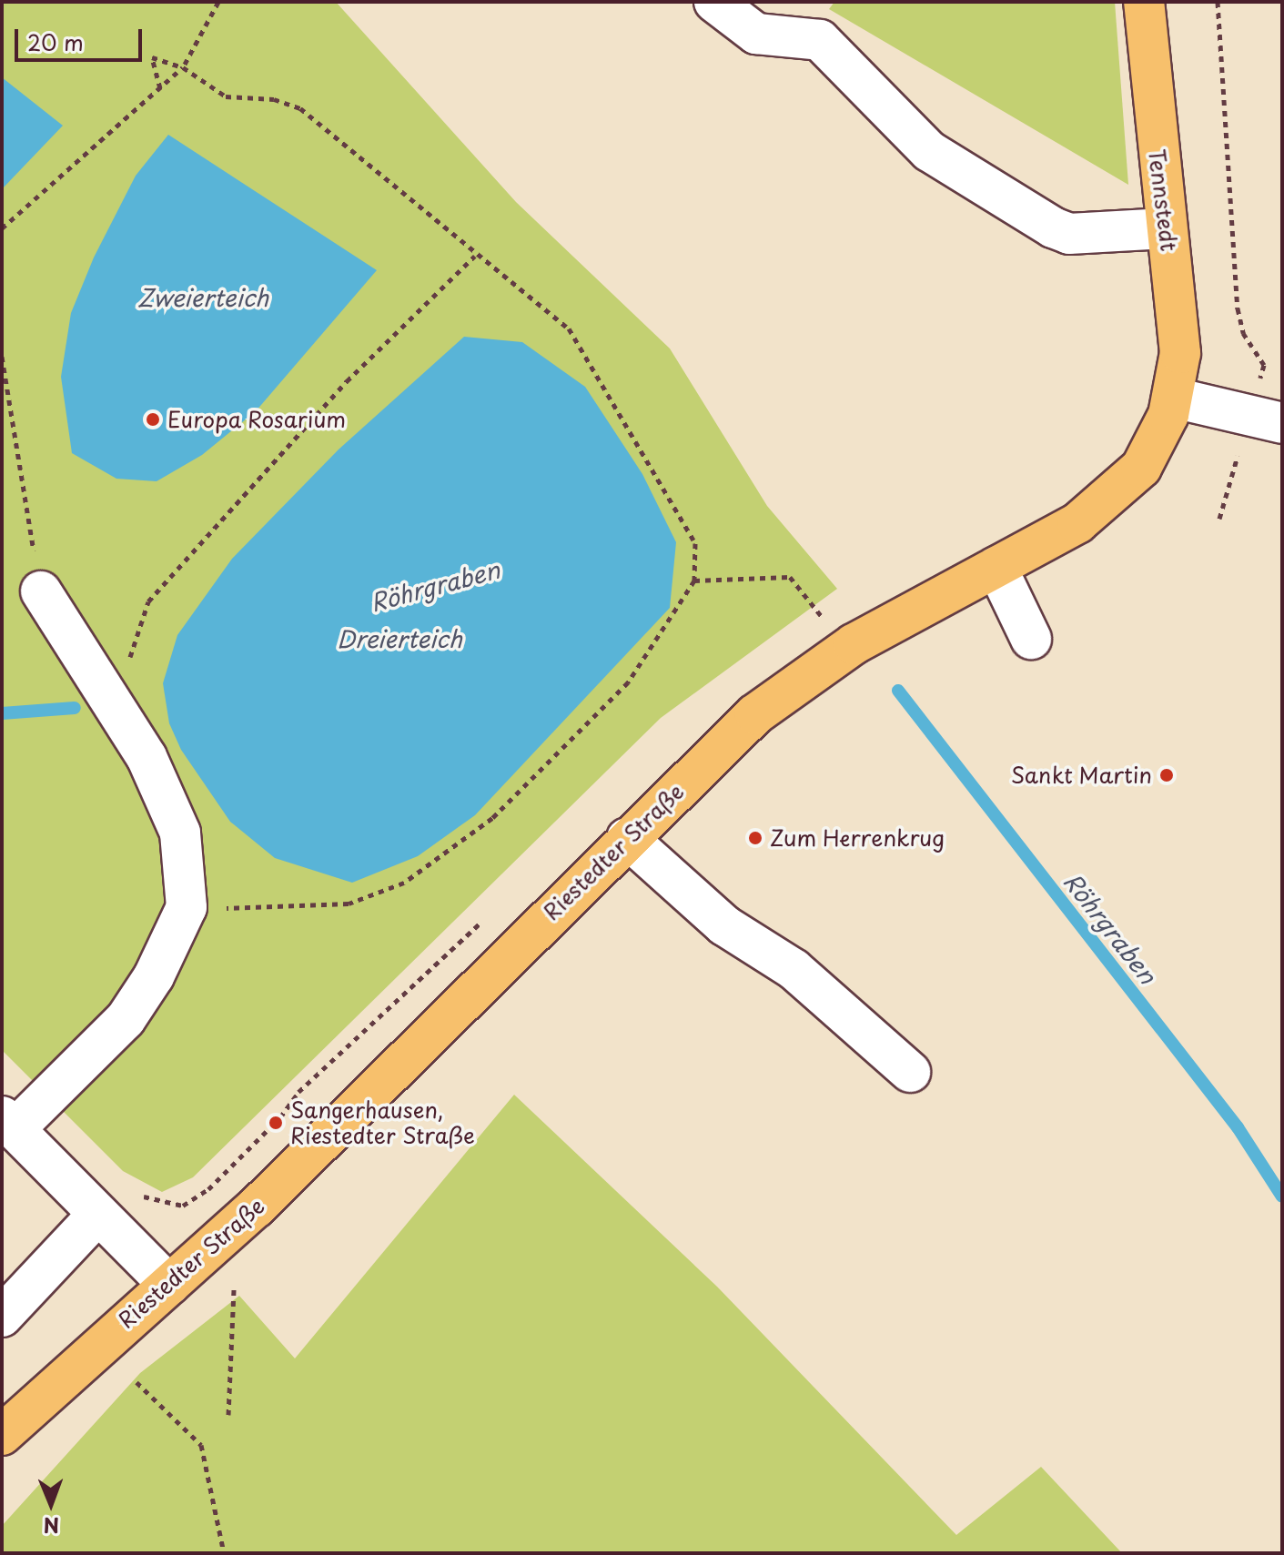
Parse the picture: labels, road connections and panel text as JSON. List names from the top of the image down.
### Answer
{
  "streets": {
    "main road": ["Tennstedt", "Riestedter Straße"]
  },
  "crossings": [
    ["Tennstedt", "Riestedter Straße"]
  ],
  "water": ["Zweierteich", "Röhrgraben", "Dreierteich"],
  "places": [
    "Europa Rosarium",
    "Sankt Martin",
    "Zum Herrenkrug",
    "Sangerhausen, Riestedter Straße"
  ],
  "scale_bar": "20 m",
  "north": "bottom"
}
